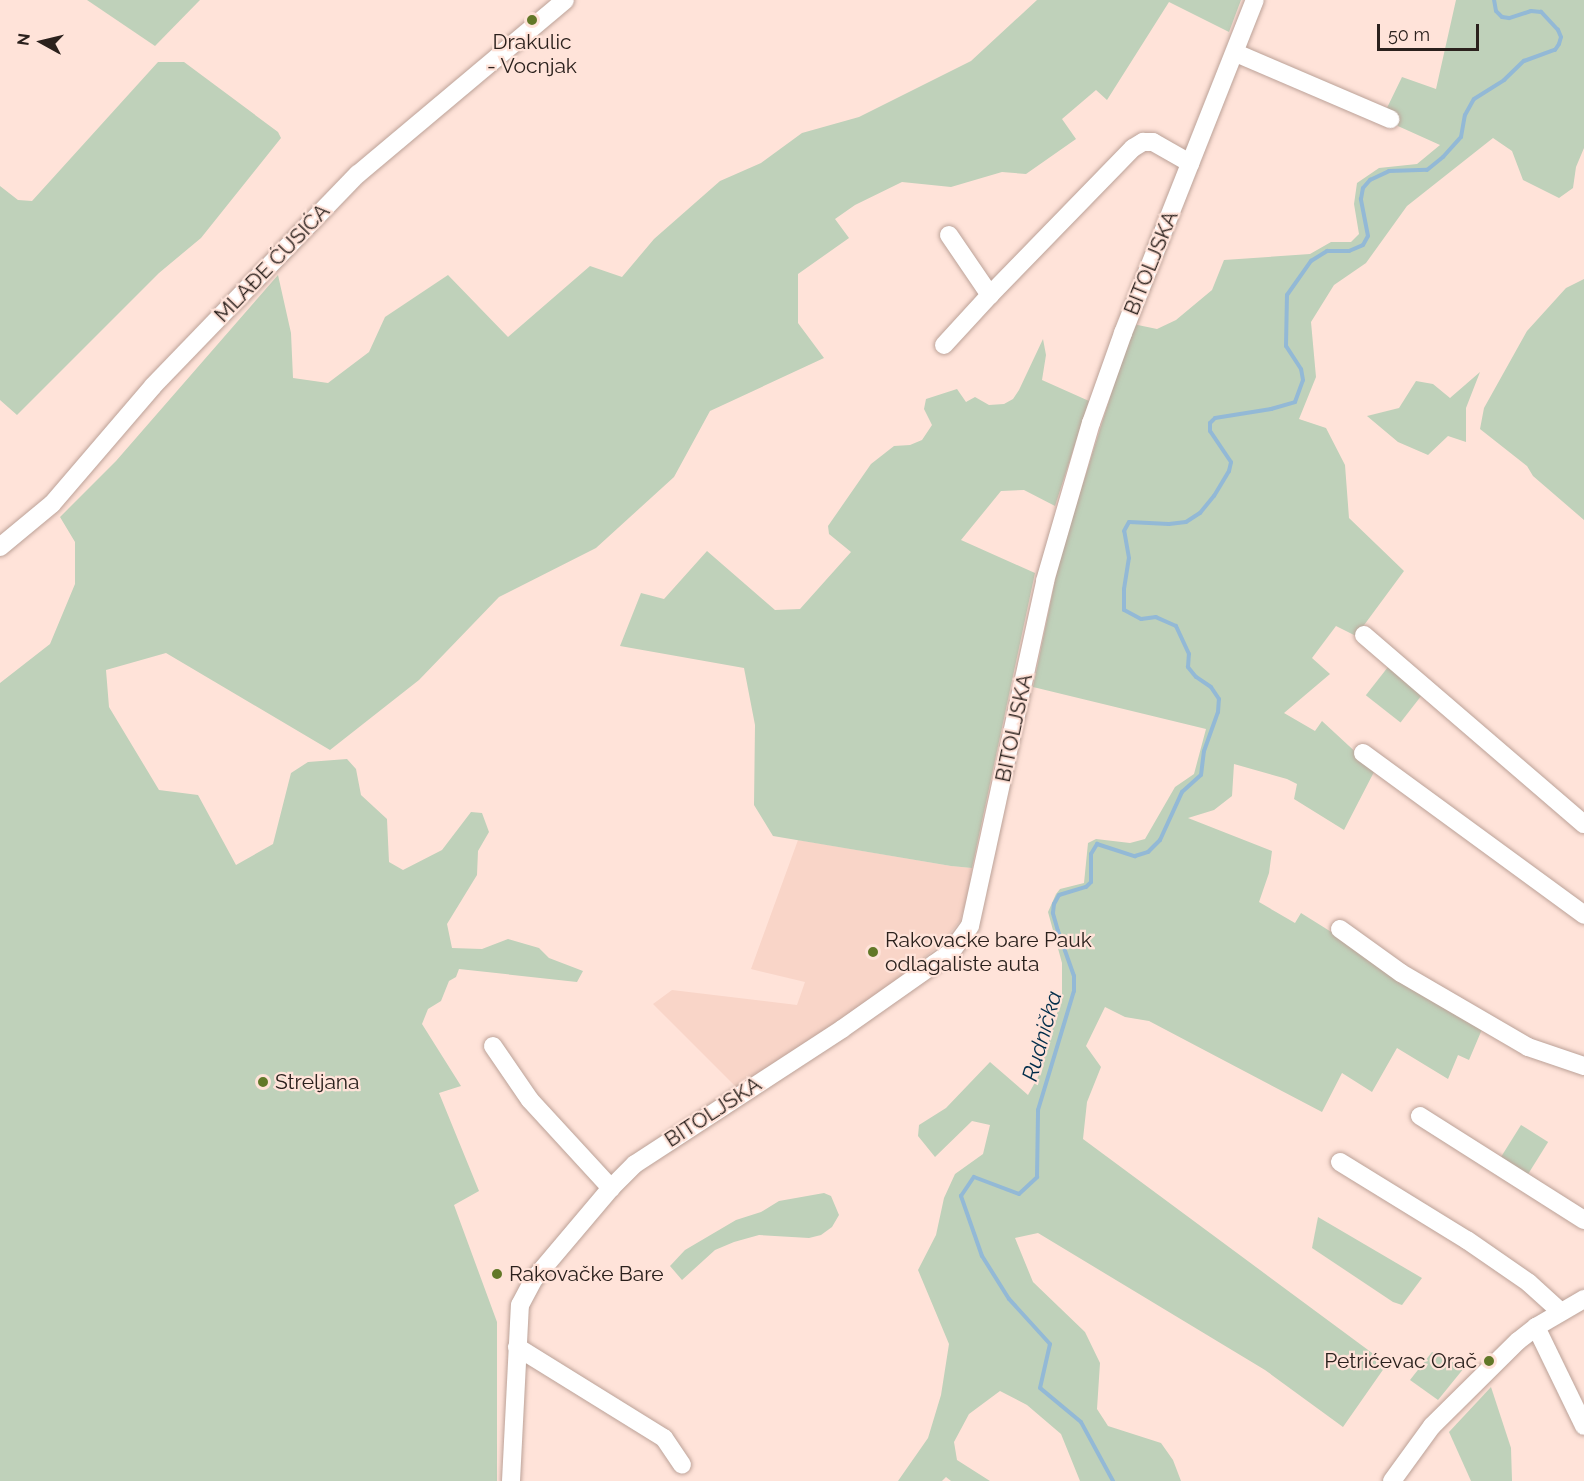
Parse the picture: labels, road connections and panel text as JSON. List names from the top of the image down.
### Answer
{
  "streets": {
    "street": ["MLAĐE ĆUSIĆA", "BITOLJSKA"]
  },
  "water": ["Rudnička"],
  "places": [
    "Drakulic - Vocnjak",
    "Rakovacke bare Pauk odlagaliste auta",
    "Streljana",
    "Rakovačke Bare",
    "Petrićevac Orač"
  ],
  "scale_bar": "50 m",
  "north": "left"
}
